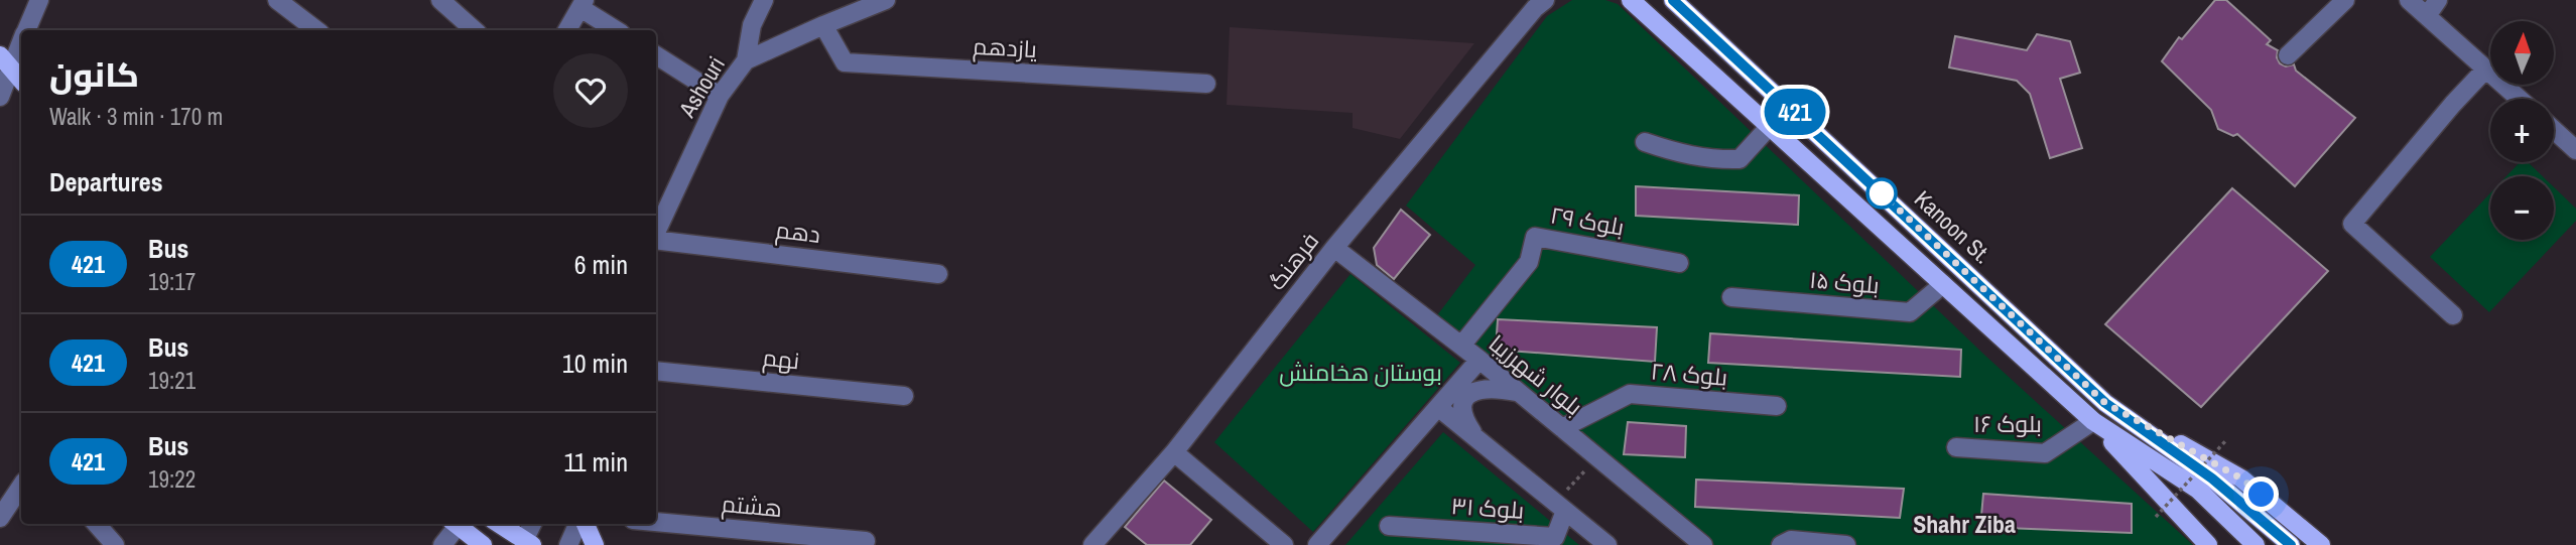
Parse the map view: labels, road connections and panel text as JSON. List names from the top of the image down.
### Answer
{
  "streets": {
    "main road": ["Kanoon St."],
    "street": [
      "یازدهم",
      "Ashouri",
      "بلوک ۲۹",
      "دهم",
      "فرهنگ",
      "بلوک ۱۵",
      "نهم",
      "بلوک ۲۸",
      "بلوار شهرزیبا",
      "بلوک ۱۶",
      "هشتم",
      "بلوک ۳۱"
    ]
  },
  "crossings": [
    ["یازدهم", "Ashouri"],
    ["بلوک ۲۹", "بلوار شهرزیبا"],
    ["فرهنگ", "بلوار شهرزیبا"],
    ["بلوک ۲۸", "بلوار شهرزیبا"]
  ],
  "districts": ["Shahr Ziba"],
  "parks": ["بوستان هخامنش"],
  "lines": ["bus line 421"],
  "north": "top",
  "page": {
    "on_map": "421",
    "map_buttons": ["+", "−"],
    "heading": [
      ["کانون", "Walk · 3 min · 170 m"],
      "Departures"
    ],
    "list": [
      {
        "mark": "421",
        "name": "Bus",
        "note": "19:17",
        "value": "6 min"
      },
      {
        "mark": "421",
        "name": "Bus",
        "note": "19:21",
        "value": "10 min"
      },
      {
        "mark": "421",
        "name": "Bus",
        "note": "19:22",
        "value": "11 min"
      }
    ]
  }
}
